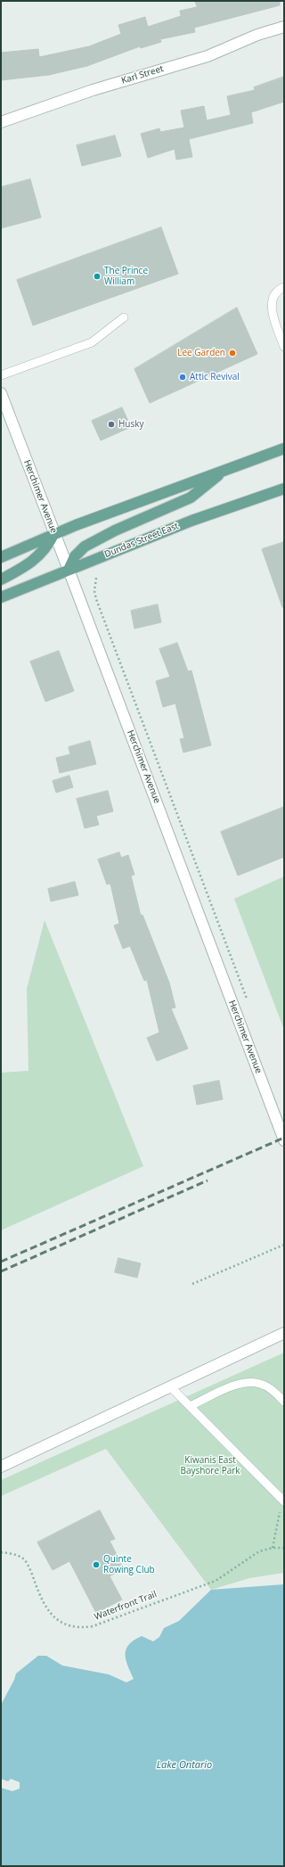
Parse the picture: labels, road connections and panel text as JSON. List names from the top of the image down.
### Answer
{
  "streets": {
    "main road": ["Dundas Street East"],
    "street": ["Karl Street", "Herchimer Avenue"],
    "path": ["Waterfront Trail"]
  },
  "crossings": [
    ["Herchimer Avenue", "Dundas Street East"]
  ],
  "water": ["Lake Ontario"],
  "parks": ["Kiwanis East Bayshore Park"],
  "places": [
    "The Prince William",
    "Lee Garden",
    "Attic Revival",
    "Husky",
    "Quinte Rowing Club"
  ]
}
